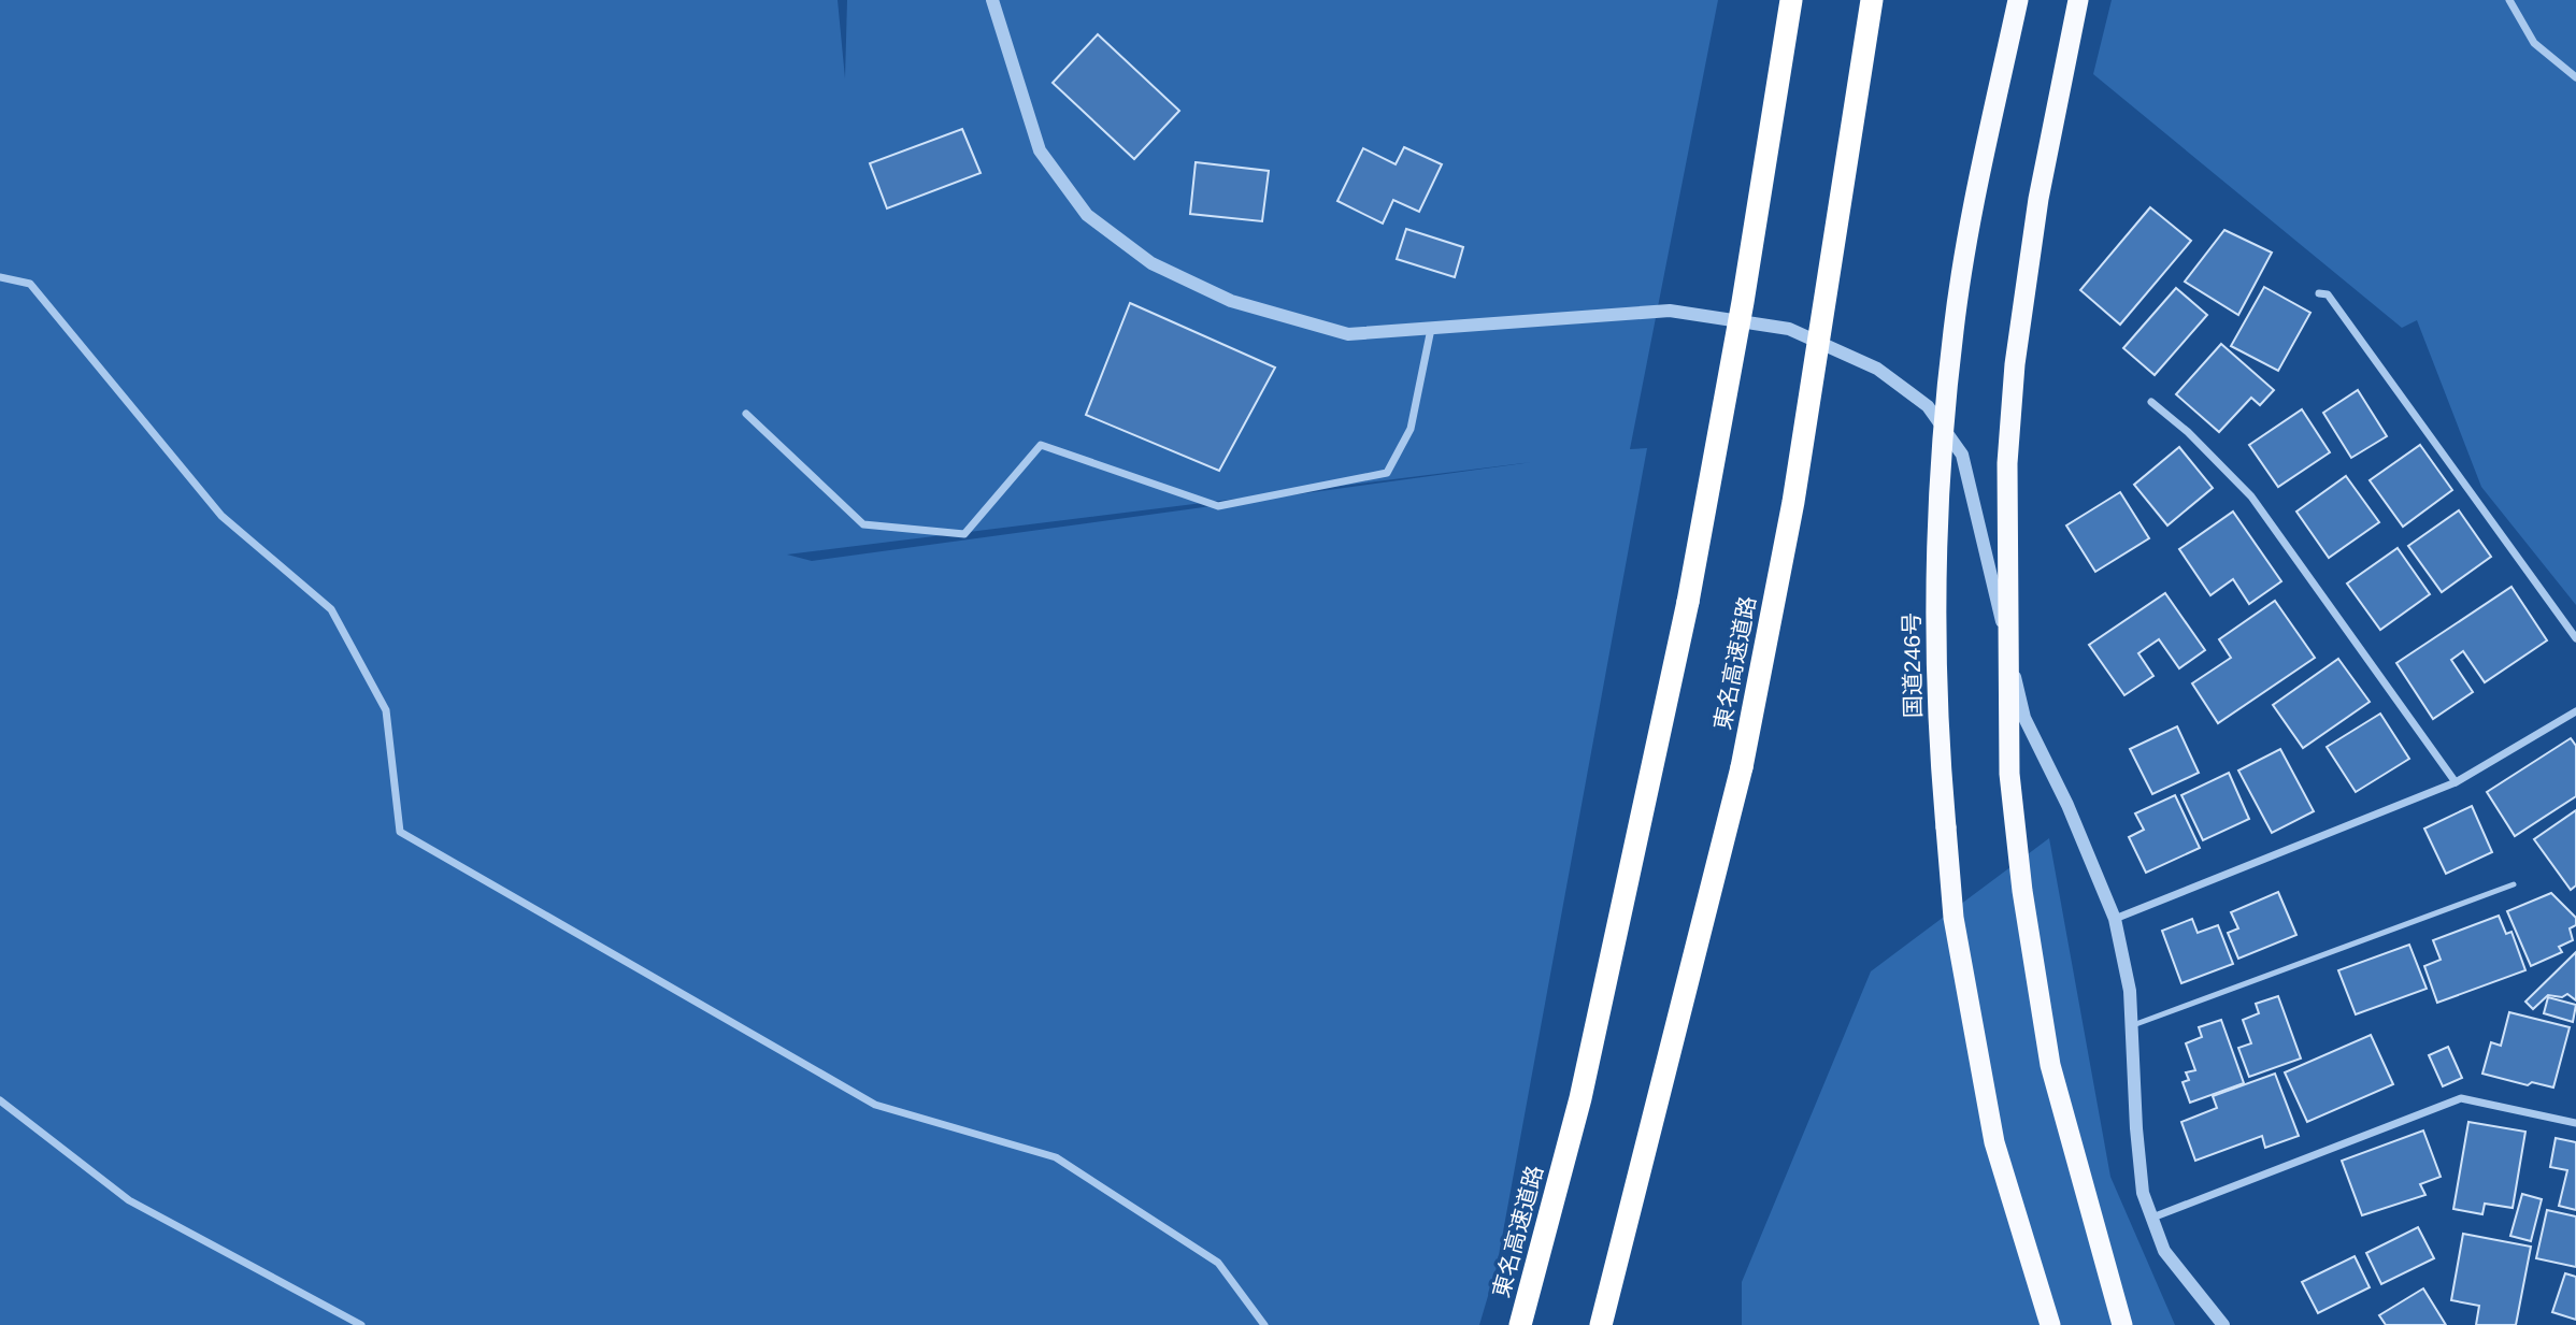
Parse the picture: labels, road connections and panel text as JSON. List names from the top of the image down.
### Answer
{
  "streets": {
    "highway": ["東名高速道路", "国道246号"]
  }
}
